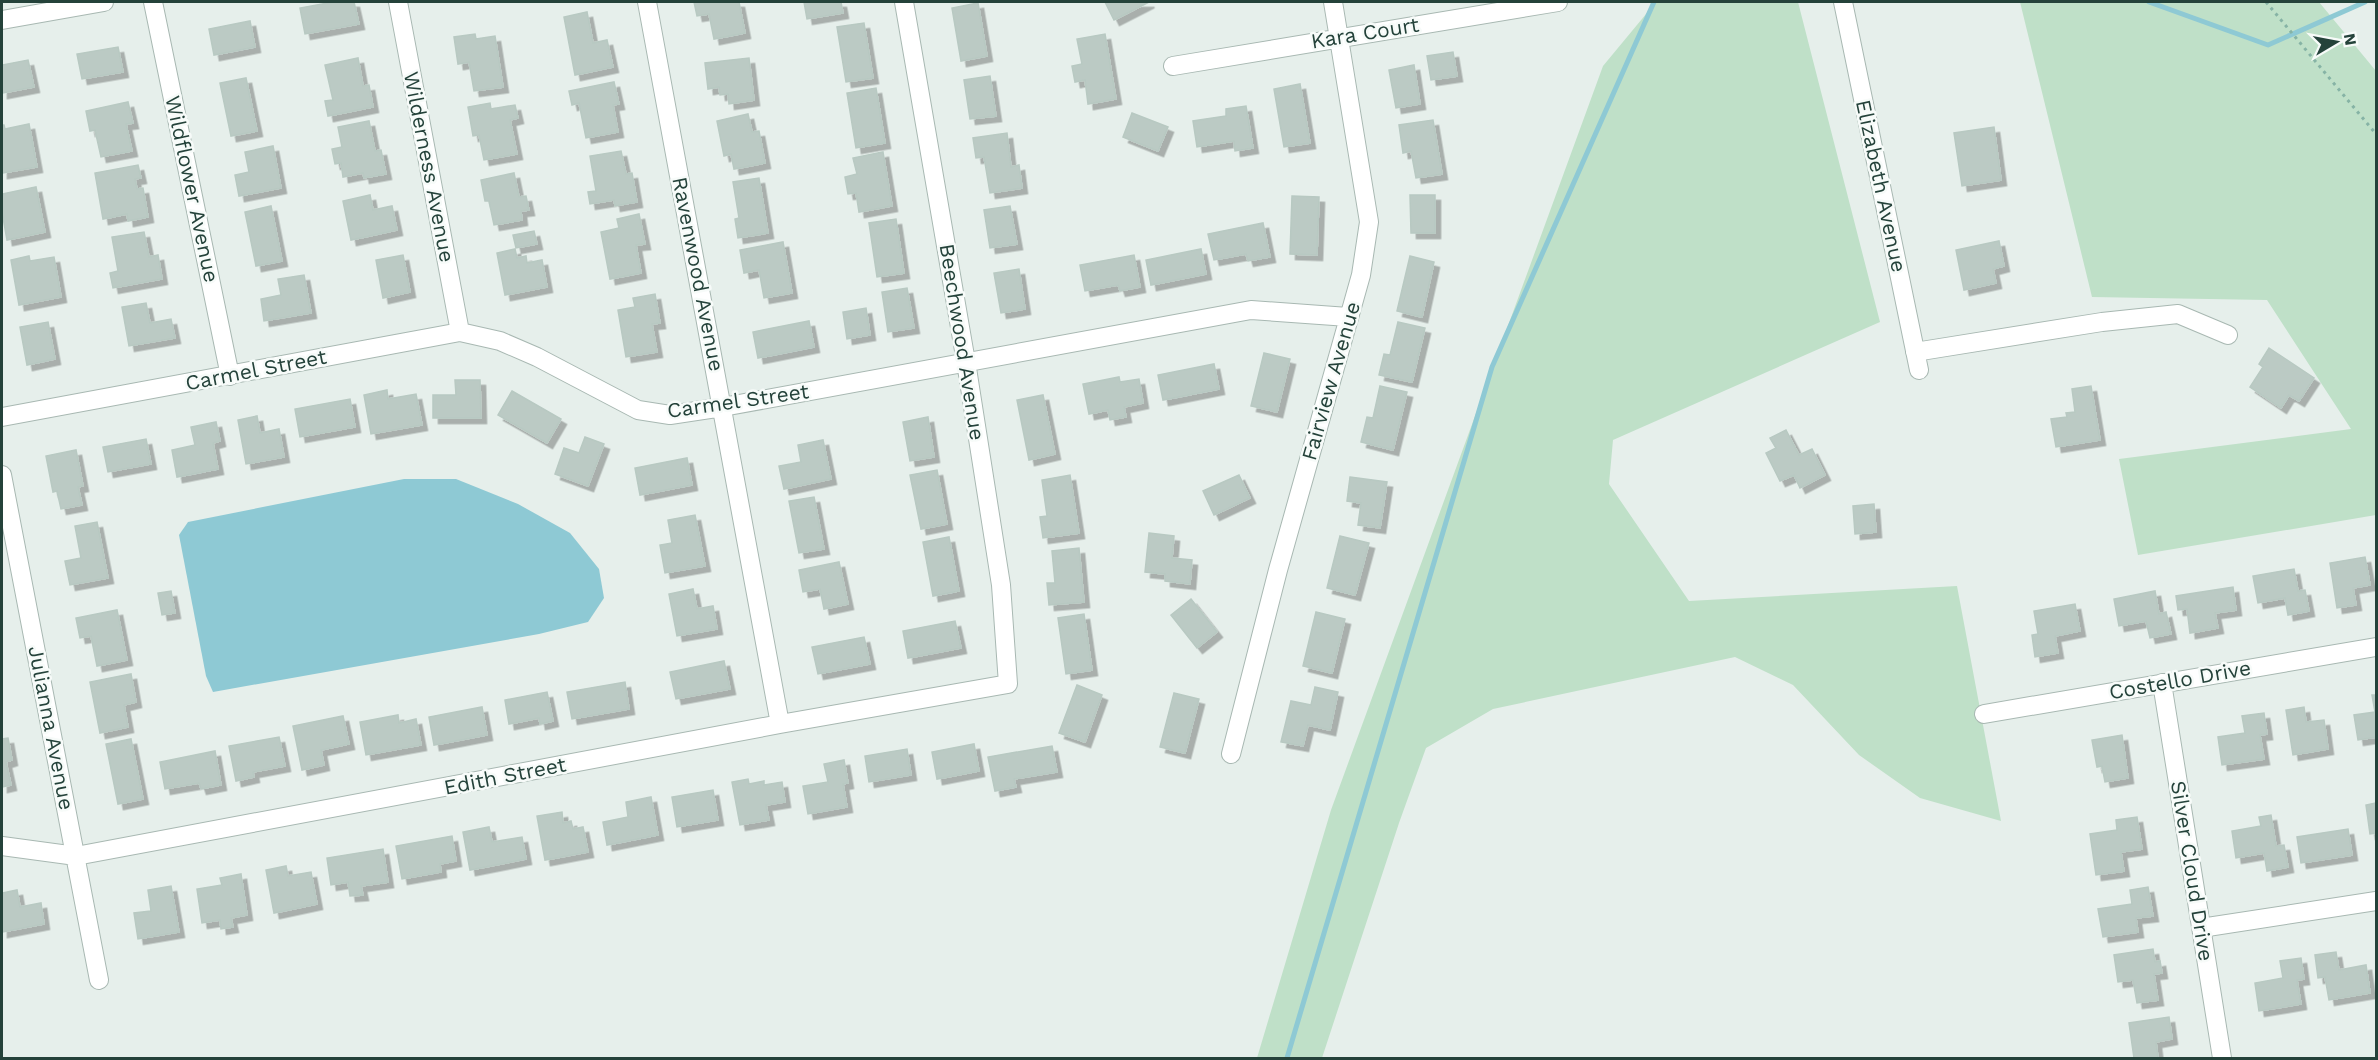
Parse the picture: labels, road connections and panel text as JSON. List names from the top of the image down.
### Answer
{
  "streets": {
    "street": [
      "Kara Court",
      "Wilderness Avenue",
      "Elizabeth Avenue",
      "Wildflower Avenue",
      "Ravenwood Avenue",
      "Beechwood Avenue",
      "Carmel Street",
      "Fairview Avenue",
      "Costello Drive",
      "Julianna Avenue",
      "Edith Street",
      "Silver Cloud Drive"
    ]
  },
  "crossings": [
    ["Kara Court", "Fairview Avenue"],
    ["Wilderness Avenue", "Carmel Street"],
    ["Wildflower Avenue", "Carmel Street"],
    ["Ravenwood Avenue", "Carmel Street"],
    ["Ravenwood Avenue", "Edith Street"],
    ["Beechwood Avenue", "Carmel Street"],
    ["Beechwood Avenue", "Edith Street"],
    ["Carmel Street", "Fairview Avenue"],
    ["Costello Drive", "Silver Cloud Drive"],
    ["Julianna Avenue", "Edith Street"]
  ],
  "north": "right"
}
